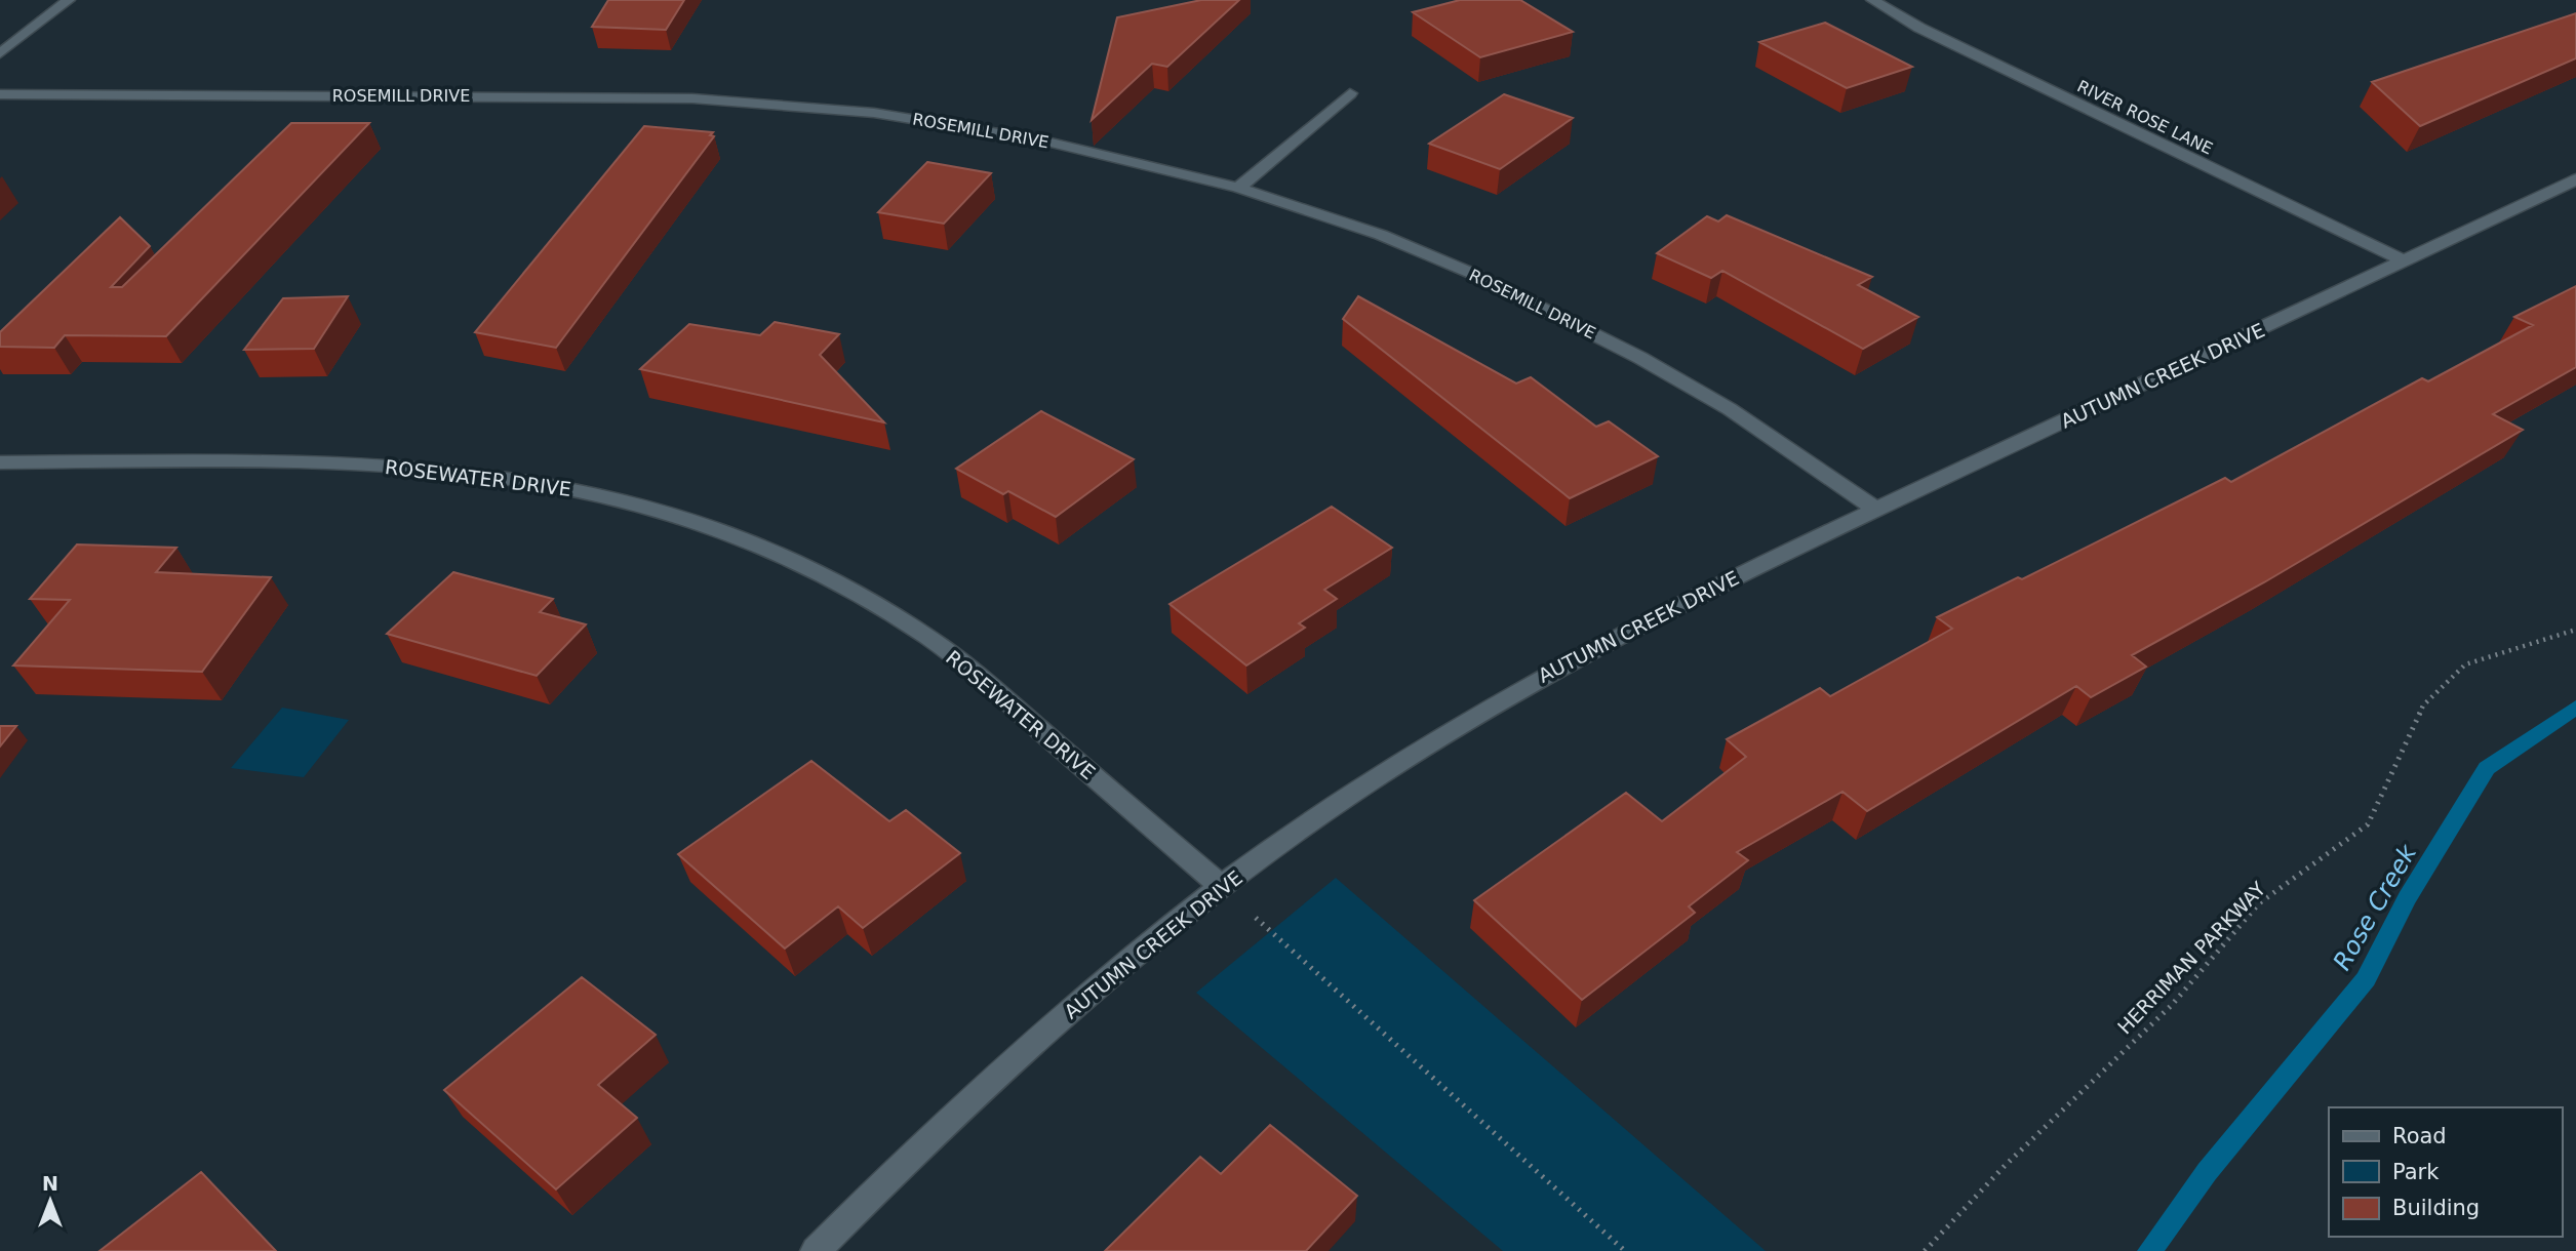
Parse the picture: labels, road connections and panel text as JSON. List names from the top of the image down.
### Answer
{
  "streets": {
    "street": [
      "ROSEMILL DRIVE",
      "RIVER ROSE LANE",
      "AUTUMN CREEK DRIVE",
      "ROSEWATER DRIVE"
    ],
    "path": ["HERRIMAN PARKWAY"]
  },
  "crossings": [
    ["ROSEMILL DRIVE", "AUTUMN CREEK DRIVE"],
    ["RIVER ROSE LANE", "AUTUMN CREEK DRIVE"],
    ["AUTUMN CREEK DRIVE", "ROSEWATER DRIVE"]
  ],
  "water": ["Rose Creek"],
  "legend": ["Road", "Park", "Building"],
  "north": "top"
}
